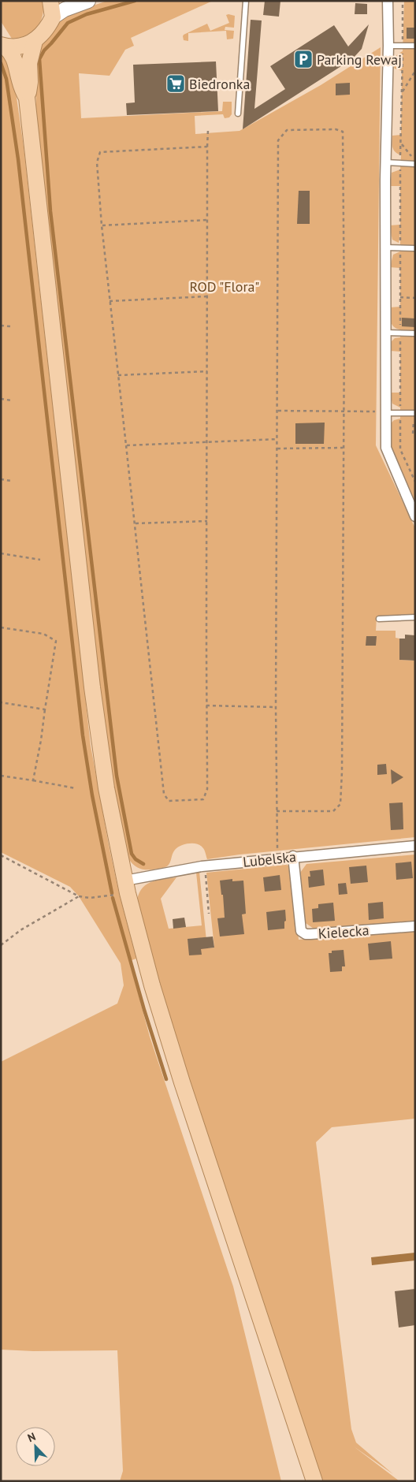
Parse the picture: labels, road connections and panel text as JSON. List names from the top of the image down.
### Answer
{
  "streets": {
    "street": ["Lubelska", "Kielecka"]
  },
  "crossings": [
    ["Lubelska", "Kielecka"]
  ],
  "parks": ["ROD \"Flora\""],
  "places": {
    "parking": ["Parking Rewaj"],
    "supermarket": ["Biedronka"]
  },
  "north": "top left"
}
